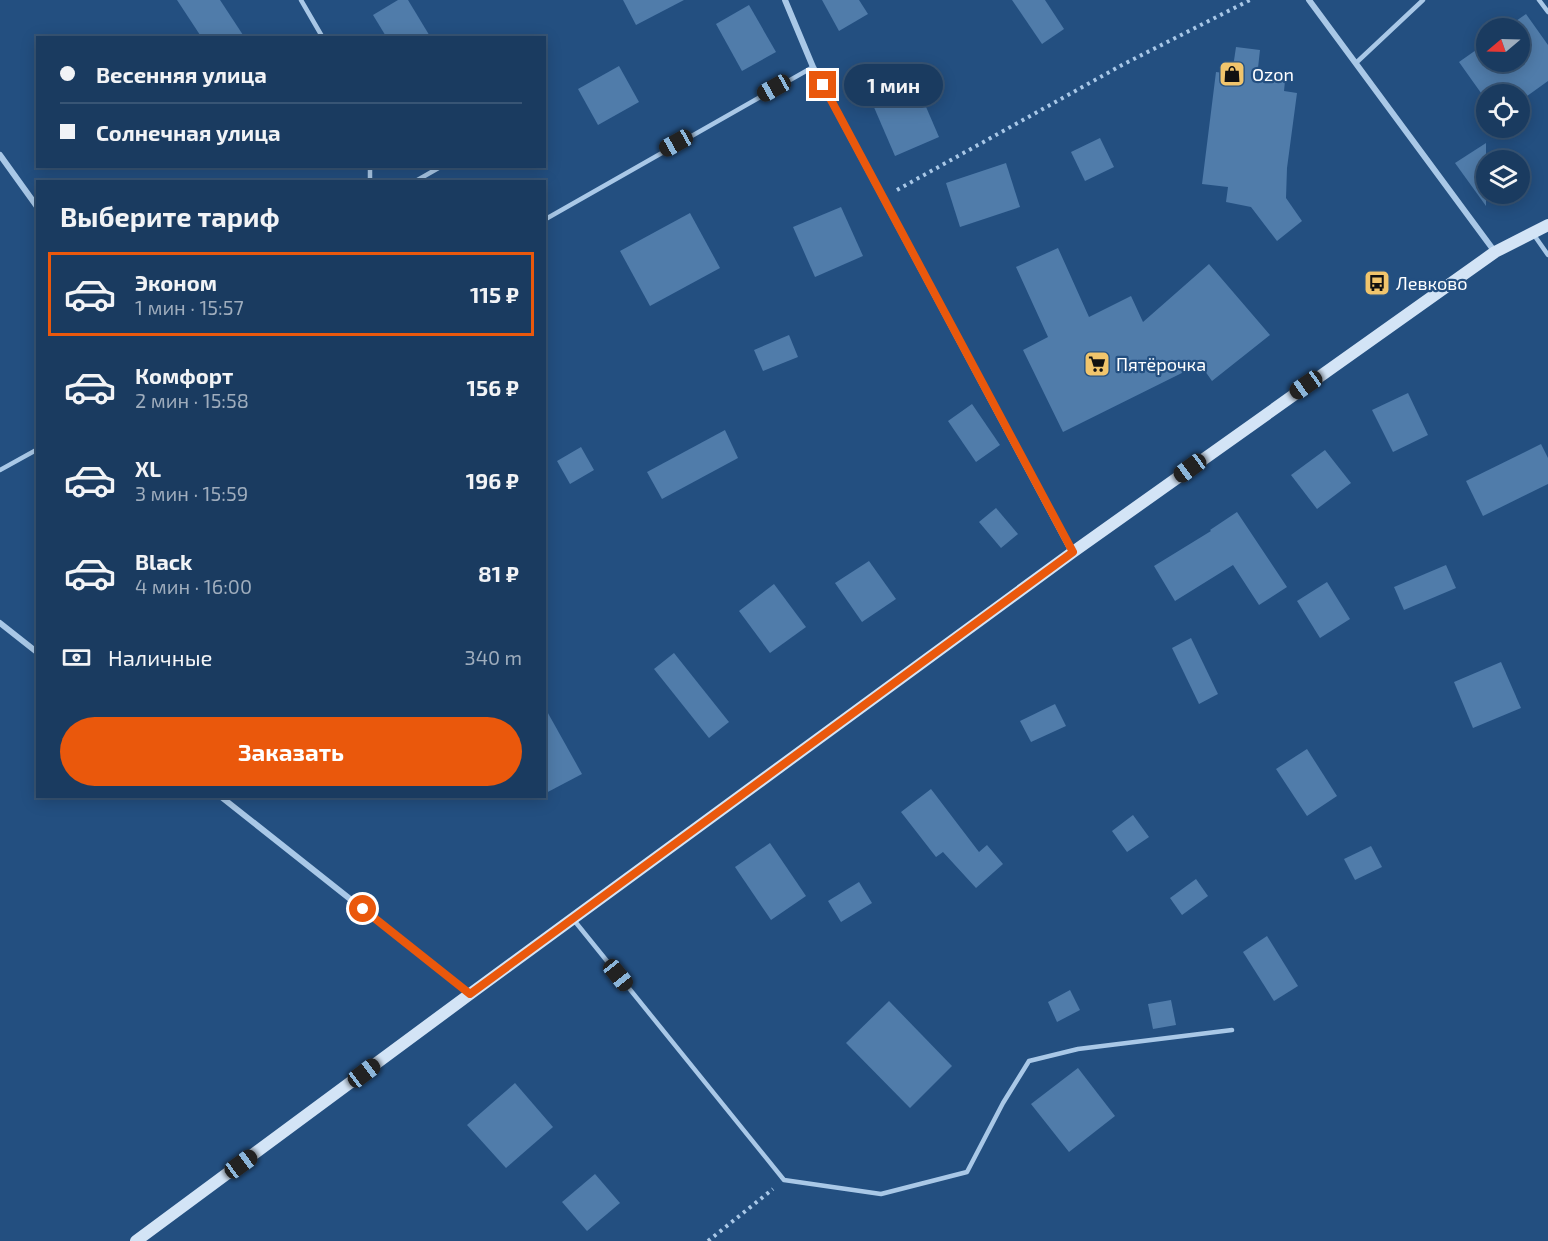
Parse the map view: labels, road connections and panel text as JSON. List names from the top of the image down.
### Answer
{
  "places": {
    "shop": ["Ozon"],
    "bus stop": ["Левково"],
    "supermarket": ["Пятёрочка"]
  },
  "north": "left",
  "page": {
    "banner": ["Весенняя улица", "Солнечная улица"],
    "bubble": "1 мин",
    "heading": "Выберите тариф",
    "list": [
      {
        "name": "Эконом",
        "note": "1 мин · 15:57",
        "value": "115 ₽"
      },
      {
        "name": "Комфорт",
        "note": "2 мин · 15:58",
        "value": "156 ₽"
      },
      {
        "name": "XL",
        "note": "3 мин · 15:59",
        "value": "196 ₽"
      },
      {
        "name": "Black",
        "note": "4 мин · 16:00",
        "value": "81 ₽"
      }
    ],
    "pay": ["Наличные", "340 m"],
    "buttons": "Заказать"
  }
}
